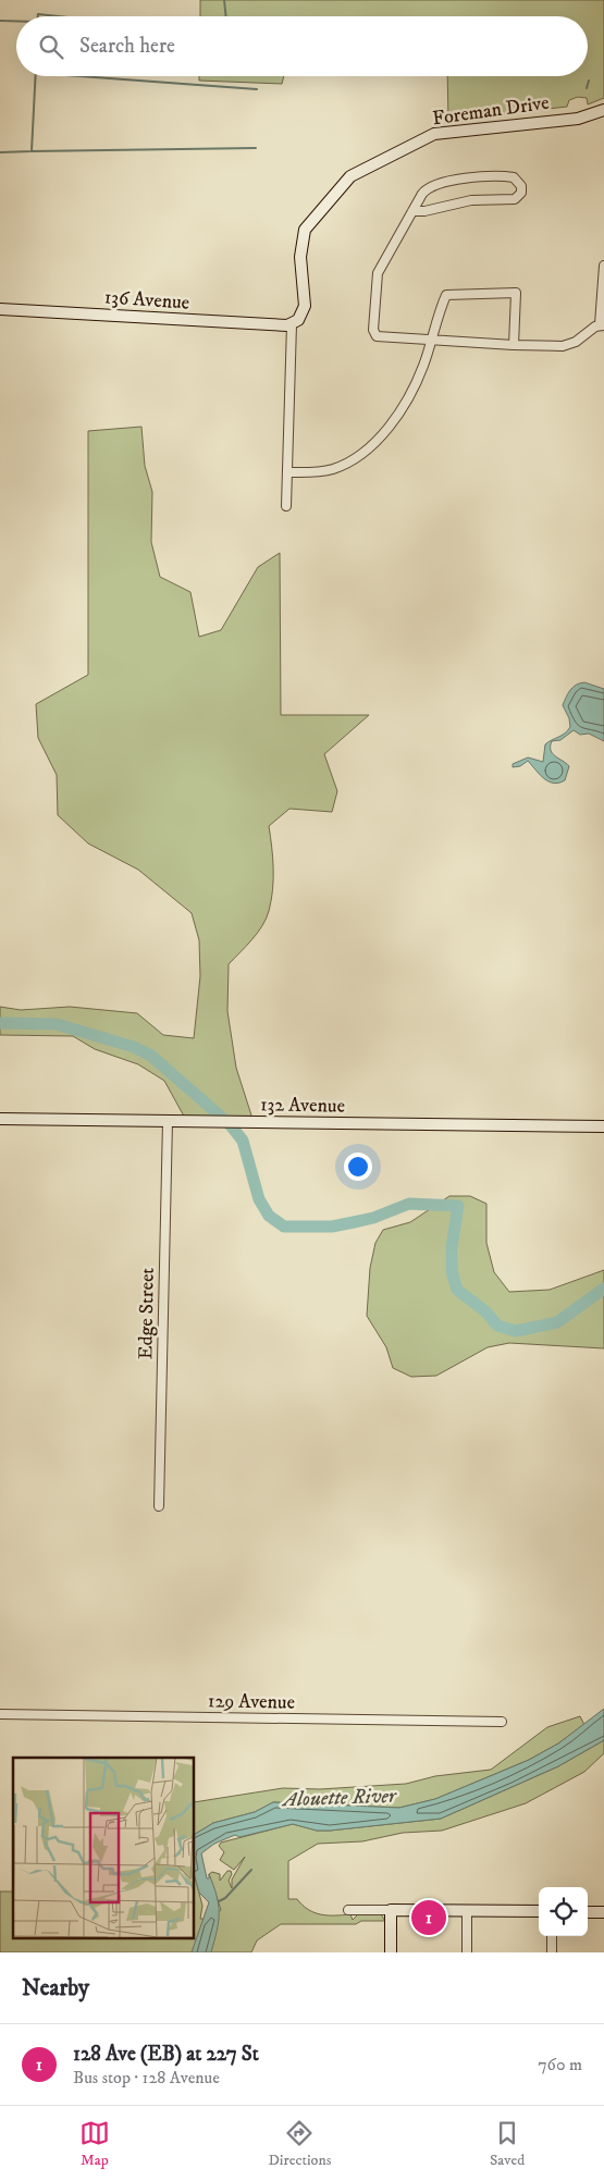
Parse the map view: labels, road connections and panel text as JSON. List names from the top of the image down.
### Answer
{
  "streets": {
    "street": [
      "Foreman Drive",
      "136 Avenue",
      "132 Avenue",
      "Edge Street",
      "129 Avenue"
    ]
  },
  "crossings": [
    ["Foreman Drive", "136 Avenue"],
    ["132 Avenue", "Edge Street"]
  ],
  "water": ["Alouette River"],
  "page": {
    "search": "Search here",
    "pins": "1",
    "heading": "Nearby",
    "list": [
      {
        "mark": "1",
        "name": "128 Ave (EB) at 227 St",
        "note": "Bus stop · 128 Avenue",
        "value": "760 m"
      }
    ],
    "nav": ["Map", "Directions", "Saved"]
  }
}
